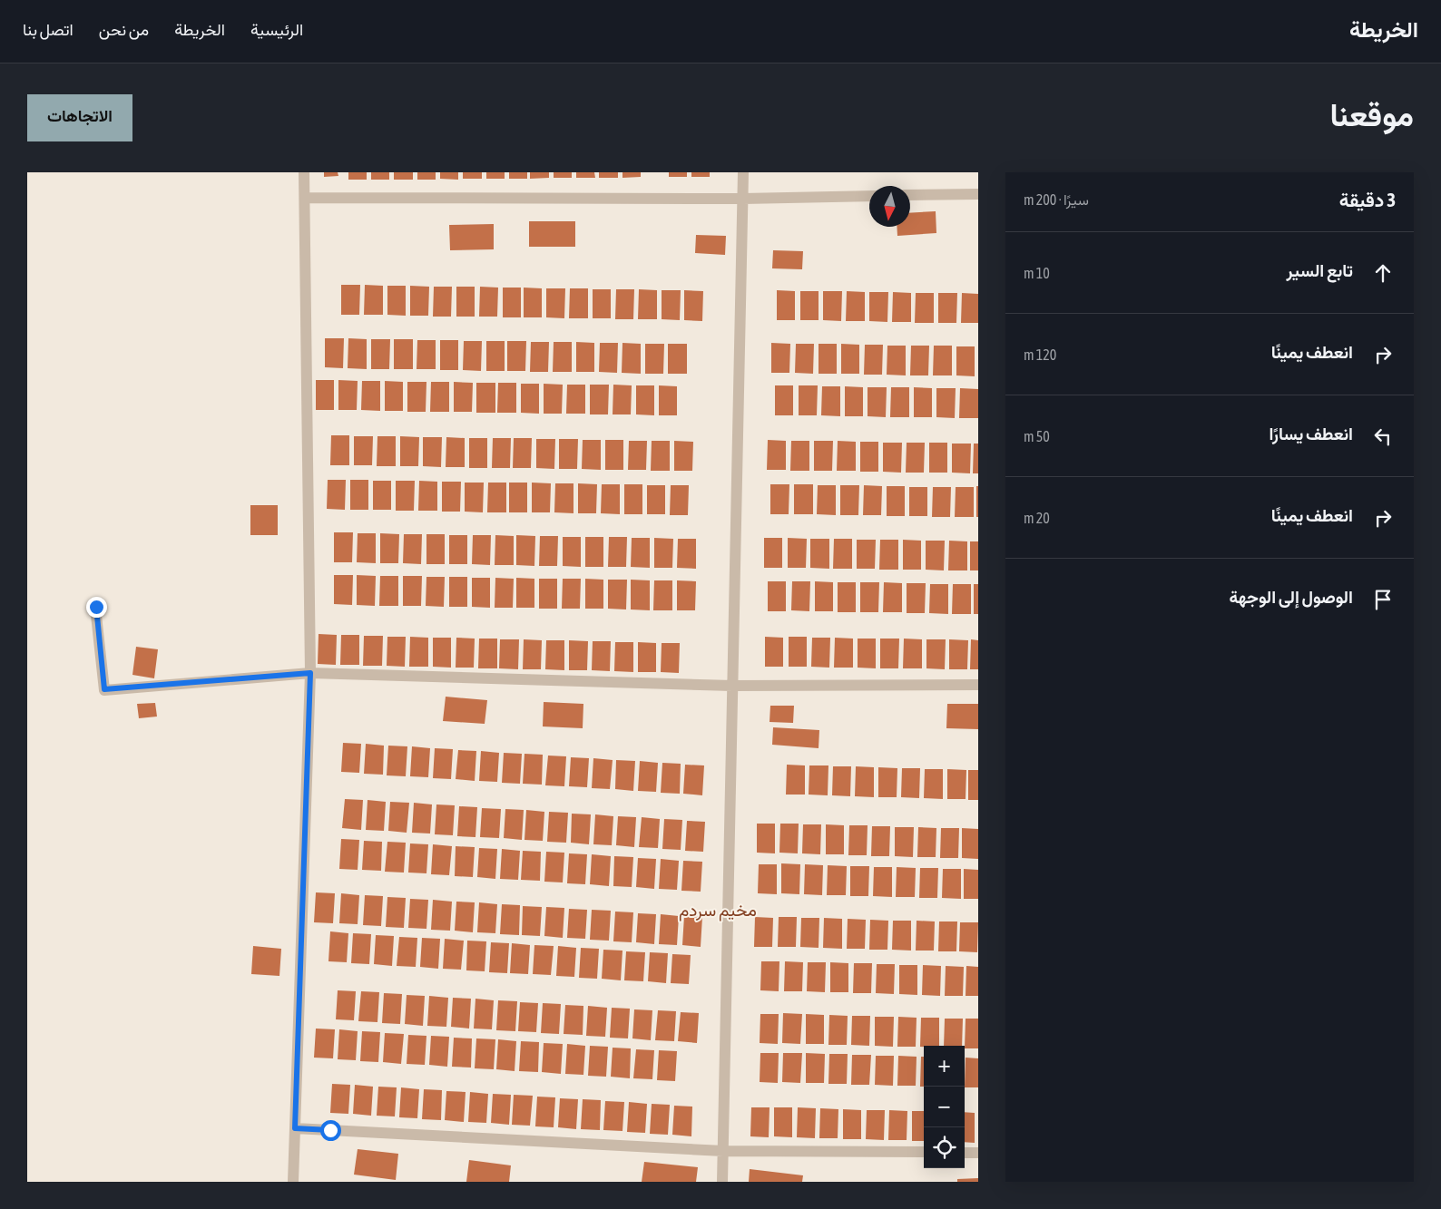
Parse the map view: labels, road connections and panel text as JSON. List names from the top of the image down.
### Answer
{
  "districts": ["مخيم سردم"],
  "north": "bottom",
  "page": {
    "header": "الخريطة",
    "nav": [
      "الرئيسية",
      "الخريطة",
      "من نحن",
      "اتصل بنا"
    ],
    "title": "موقعنا",
    "buttons": "الاتجاهات",
    "heading": ["3 دقيقة", "سيرًا · 200 m"],
    "list": [
      ["تابع السير", "10 m"],
      ["انعطف يمينًا", "120 m"],
      ["انعطف يسارًا", "50 m"],
      ["انعطف يمينًا", "20 m"],
      "الوصول إلى الوجهة"
    ],
    "map_buttons": ["+", "−"]
  }
}
